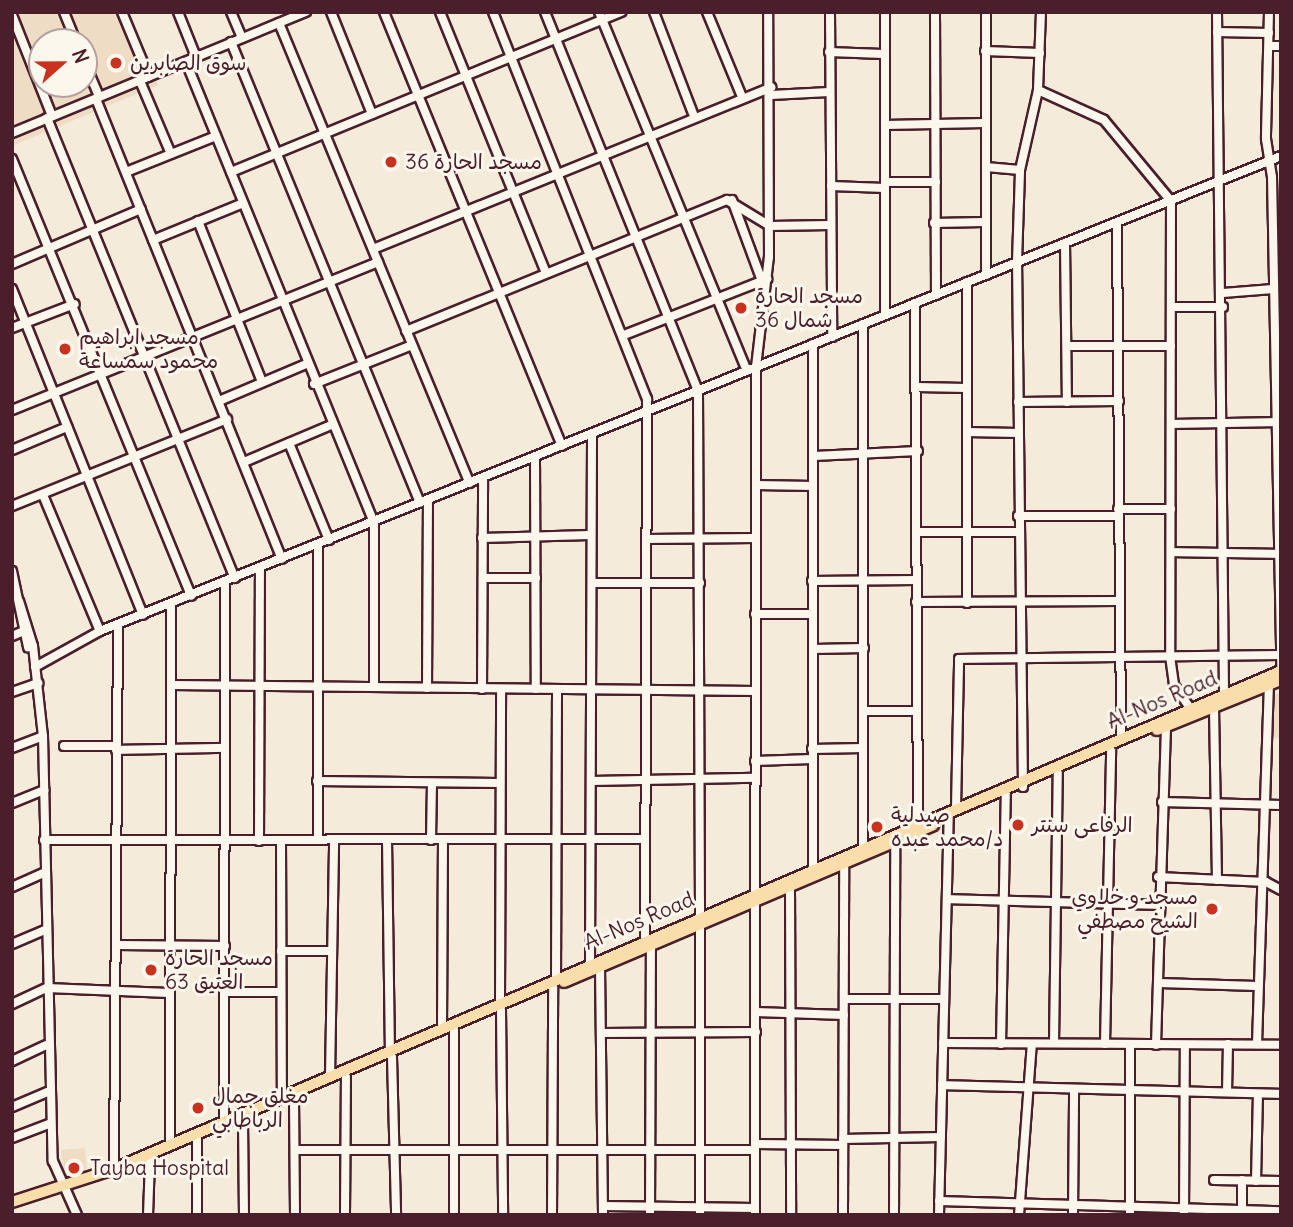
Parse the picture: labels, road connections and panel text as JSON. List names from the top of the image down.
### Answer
{
  "streets": {
    "main road": ["Al-Nos Road"]
  },
  "places": [
    "سوق الصابرين",
    "مسجد الحارة 36",
    "مسجد الحارة 36 شمال",
    "مسجد ابراهيم محمود سمساعة",
    "الرفاعى سنتر",
    "صيدلية د/محمد عبده",
    "مسجد و خلاوي الشيخ مصطفي",
    "مسجد الحارة 63 العتيق",
    "مغلق جمال الرباطابي",
    "Tayba Hospital"
  ],
  "north": "right"
}
